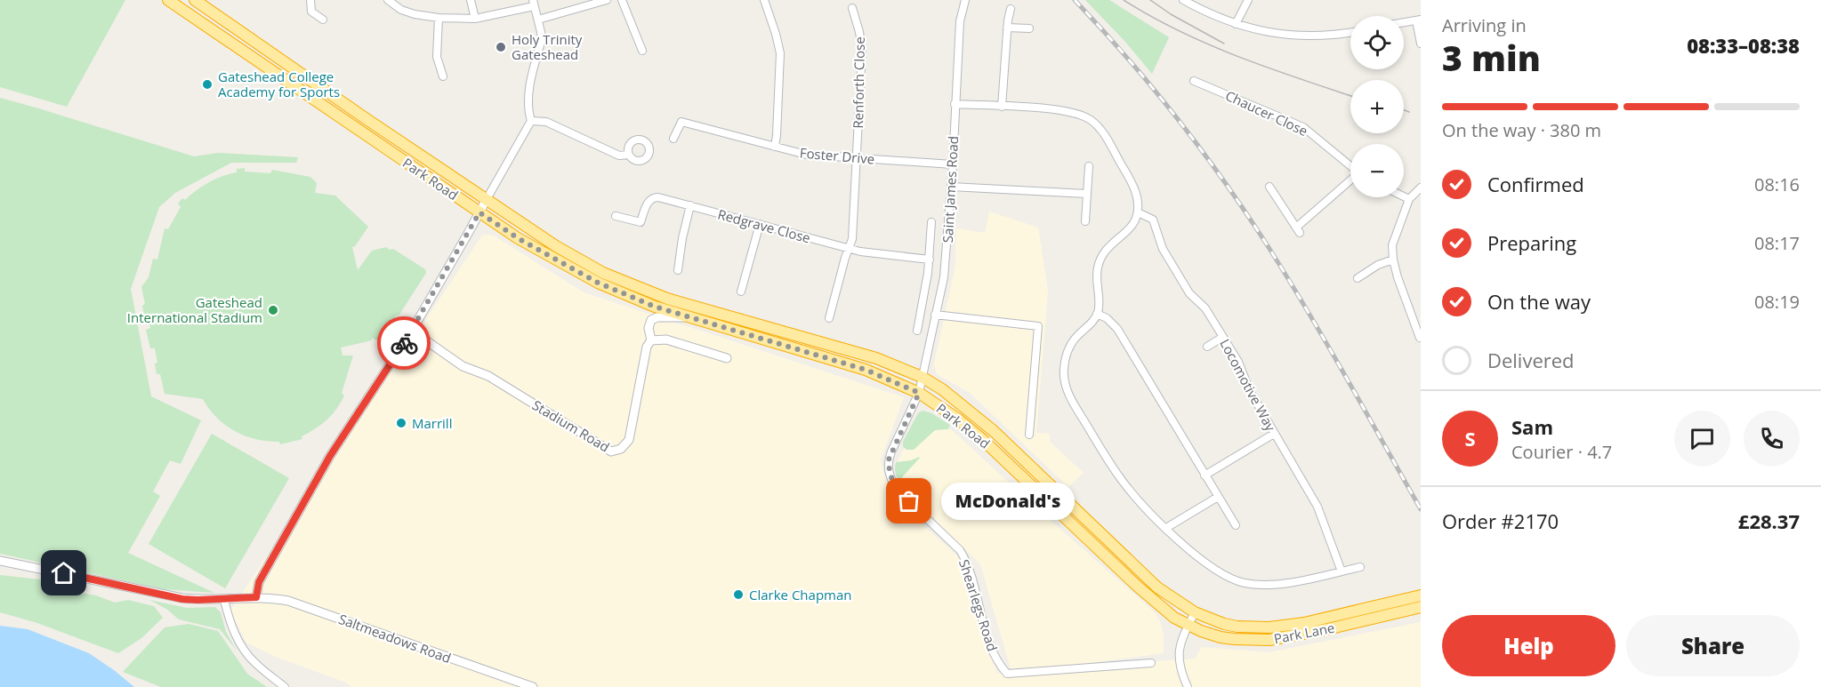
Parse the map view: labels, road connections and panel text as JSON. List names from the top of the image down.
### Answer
{
  "streets": {
    "highway": ["Park Road", "Park Lane"],
    "street": [
      "Renforth Close",
      "Chaucer Close",
      "Foster Drive",
      "Saint James Road",
      "Redgrave Close",
      "Locomotive Way",
      "Stadium Road",
      "Shearlegs Road",
      "Saltmeadows Road"
    ]
  },
  "crossings": [
    ["Renforth Close", "Foster Drive"],
    ["Renforth Close", "Redgrave Close"],
    ["Foster Drive", "Saint James Road"],
    ["Park Road", "Saint James Road"],
    ["Park Road", "Shearlegs Road"],
    ["Park Road", "Park Lane"],
    ["Saint James Road", "Shearlegs Road"]
  ],
  "places": [
    "Holy Trinity Gateshead",
    "Gateshead College Academy for Sports",
    "Gateshead International Stadium",
    "Marrill",
    "McDonald's",
    "Clarke Chapman"
  ],
  "page": {
    "heading": ["3 min", "Arriving in", "08:33–08:38"],
    "panel": [
      "Sam",
      "Courier · 4.7",
      "Order #2170",
      "£28.37"
    ],
    "map_buttons": ["+", "−"],
    "bar": "On the way · 380 m",
    "list": [
      ["Confirmed", "08:16"],
      ["Preparing", "08:17"],
      ["On the way", "08:19"],
      "Delivered"
    ],
    "round": "S",
    "bubble": "McDonald's",
    "buttons": ["Help", "Share"]
  }
}
